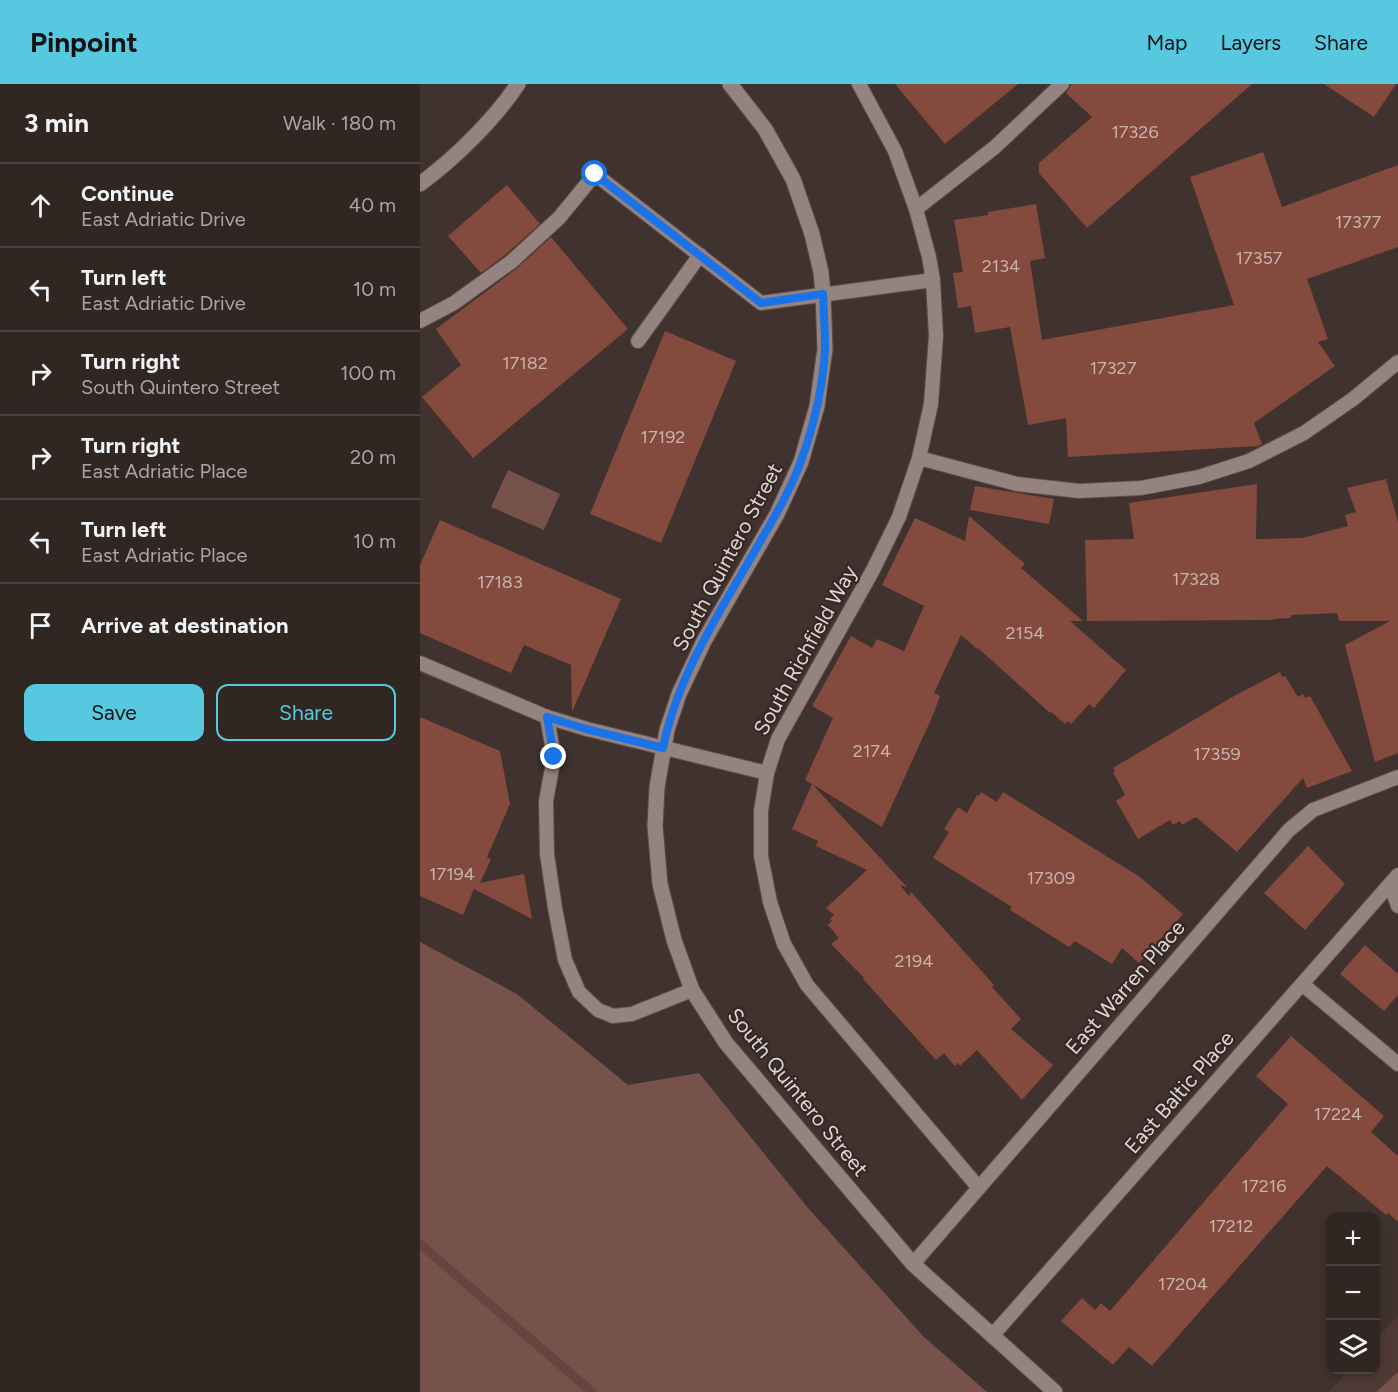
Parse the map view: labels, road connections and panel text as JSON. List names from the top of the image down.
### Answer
{
  "streets": {
    "street": ["South Quintero Street"],
    "lane": ["South Richfield Way", "East Warren Place", "East Baltic Place"]
  },
  "crossings": [
    ["South Quintero Street", "East Warren Place"],
    ["South Quintero Street", "East Baltic Place"],
    ["South Richfield Way", "East Warren Place"]
  ],
  "house_numbers": [
    "17326",
    "17377",
    "17357",
    "2134",
    "17182",
    "17327",
    "17192",
    "17328",
    "17183",
    "2154",
    "2174",
    "17359",
    "17194",
    "17309",
    "2194",
    "17224",
    "17216",
    "17212",
    "17204"
  ],
  "page": {
    "header": "Pinpoint",
    "nav": ["Map", "Layers", "Share"],
    "heading": ["3 min", "Walk · 180 m"],
    "list": [
      ["Continue", "East Adriatic Drive", "40 m"],
      ["Turn left", "East Adriatic Drive", "10 m"],
      ["Turn right", "South Quintero Street", "100 m"],
      ["Turn right", "East Adriatic Place", "20 m"],
      ["Turn left", "East Adriatic Place", "10 m"],
      "Arrive at destination"
    ],
    "buttons": ["Save", "Share"],
    "map_buttons": ["+", "−"]
  }
}
